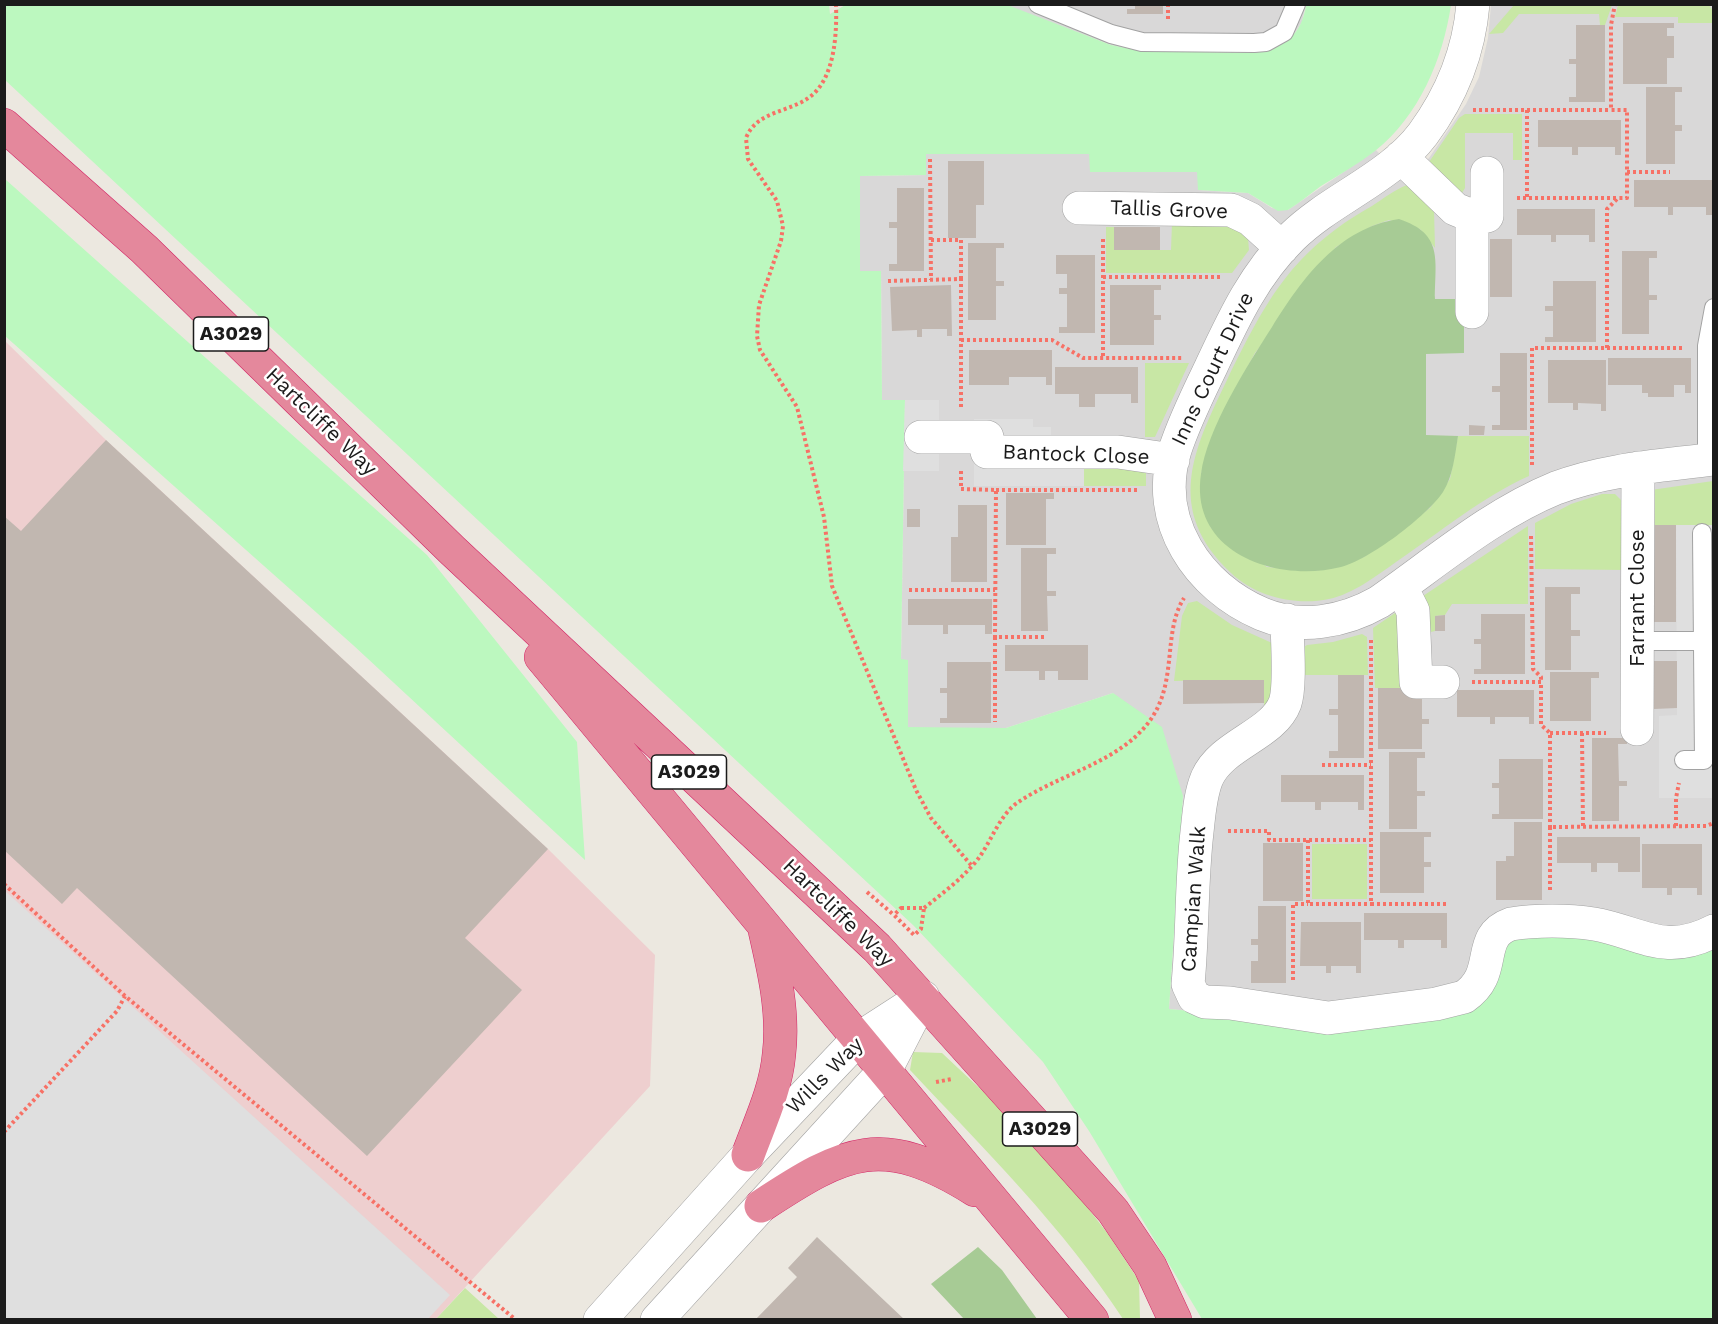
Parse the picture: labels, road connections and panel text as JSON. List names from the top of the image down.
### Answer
{
  "streets": {
    "highway": ["A3029", "Hartcliffe Way"],
    "street": [
      "Tallis Grove",
      "Inns Court Drive",
      "Bantock Close",
      "Farrant Close",
      "Campian Walk",
      "Wills Way"
    ]
  },
  "crossings": [
    ["Tallis Grove", "Inns Court Drive"],
    ["Inns Court Drive", "Bantock Close"],
    ["Inns Court Drive", "Farrant Close"],
    ["Inns Court Drive", "Campian Walk"],
    ["Hartcliffe Way", "Wills Way"]
  ]
}
